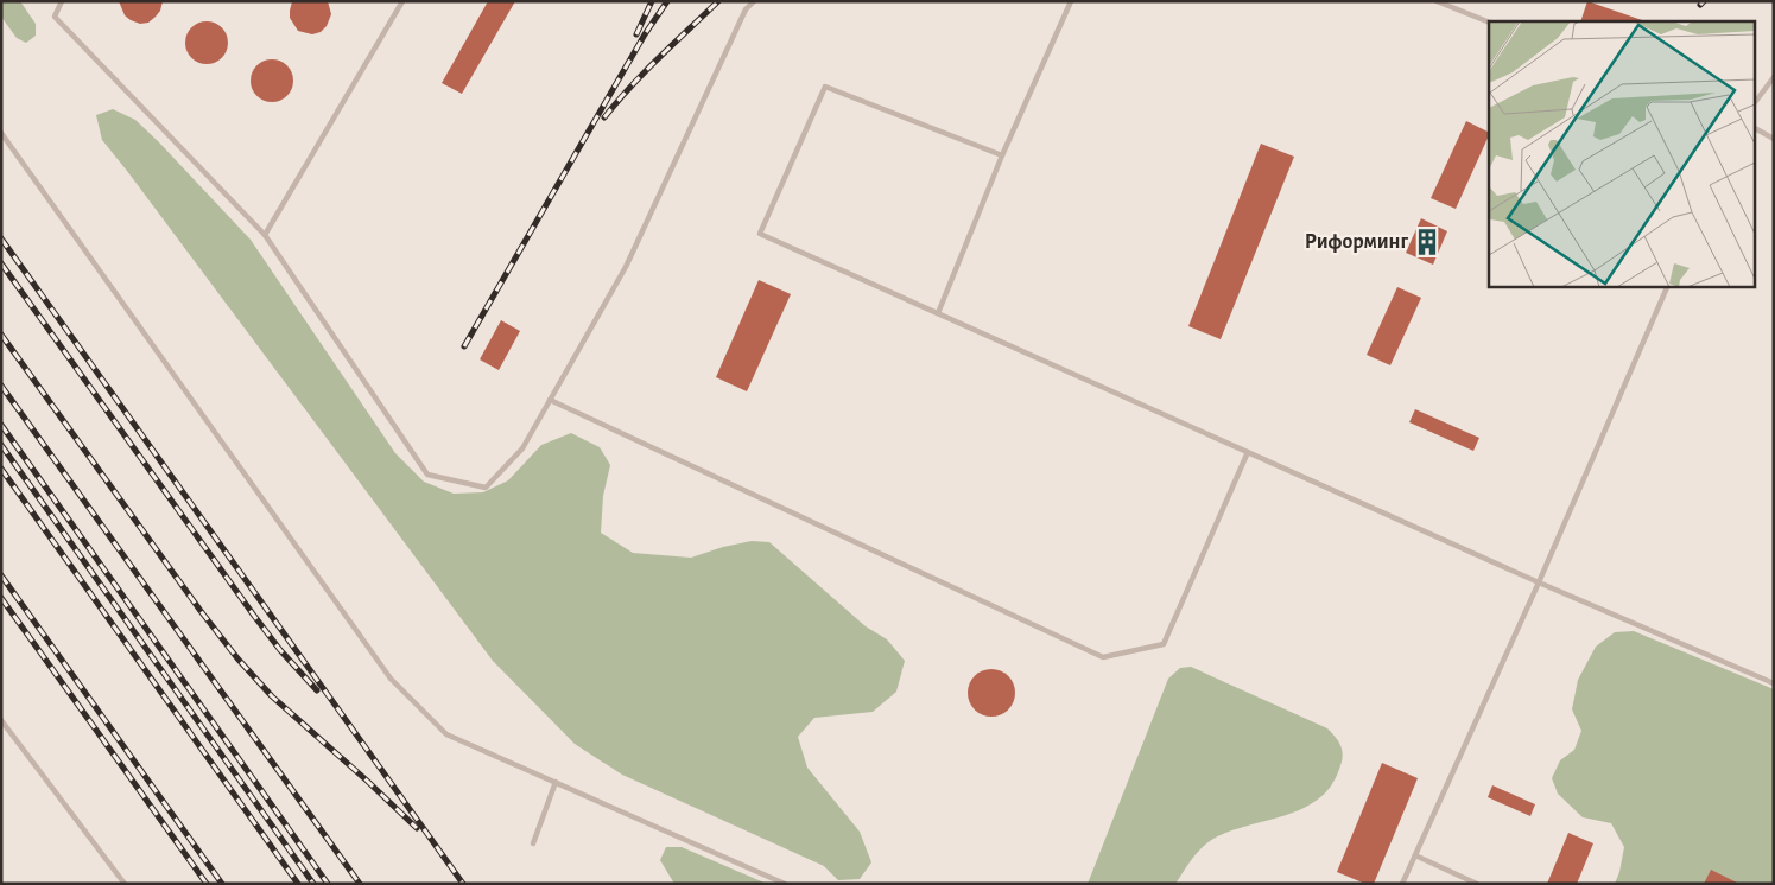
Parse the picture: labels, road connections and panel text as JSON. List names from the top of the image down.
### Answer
{
  "places": {
    "building": ["Риформинг"]
  }
}
